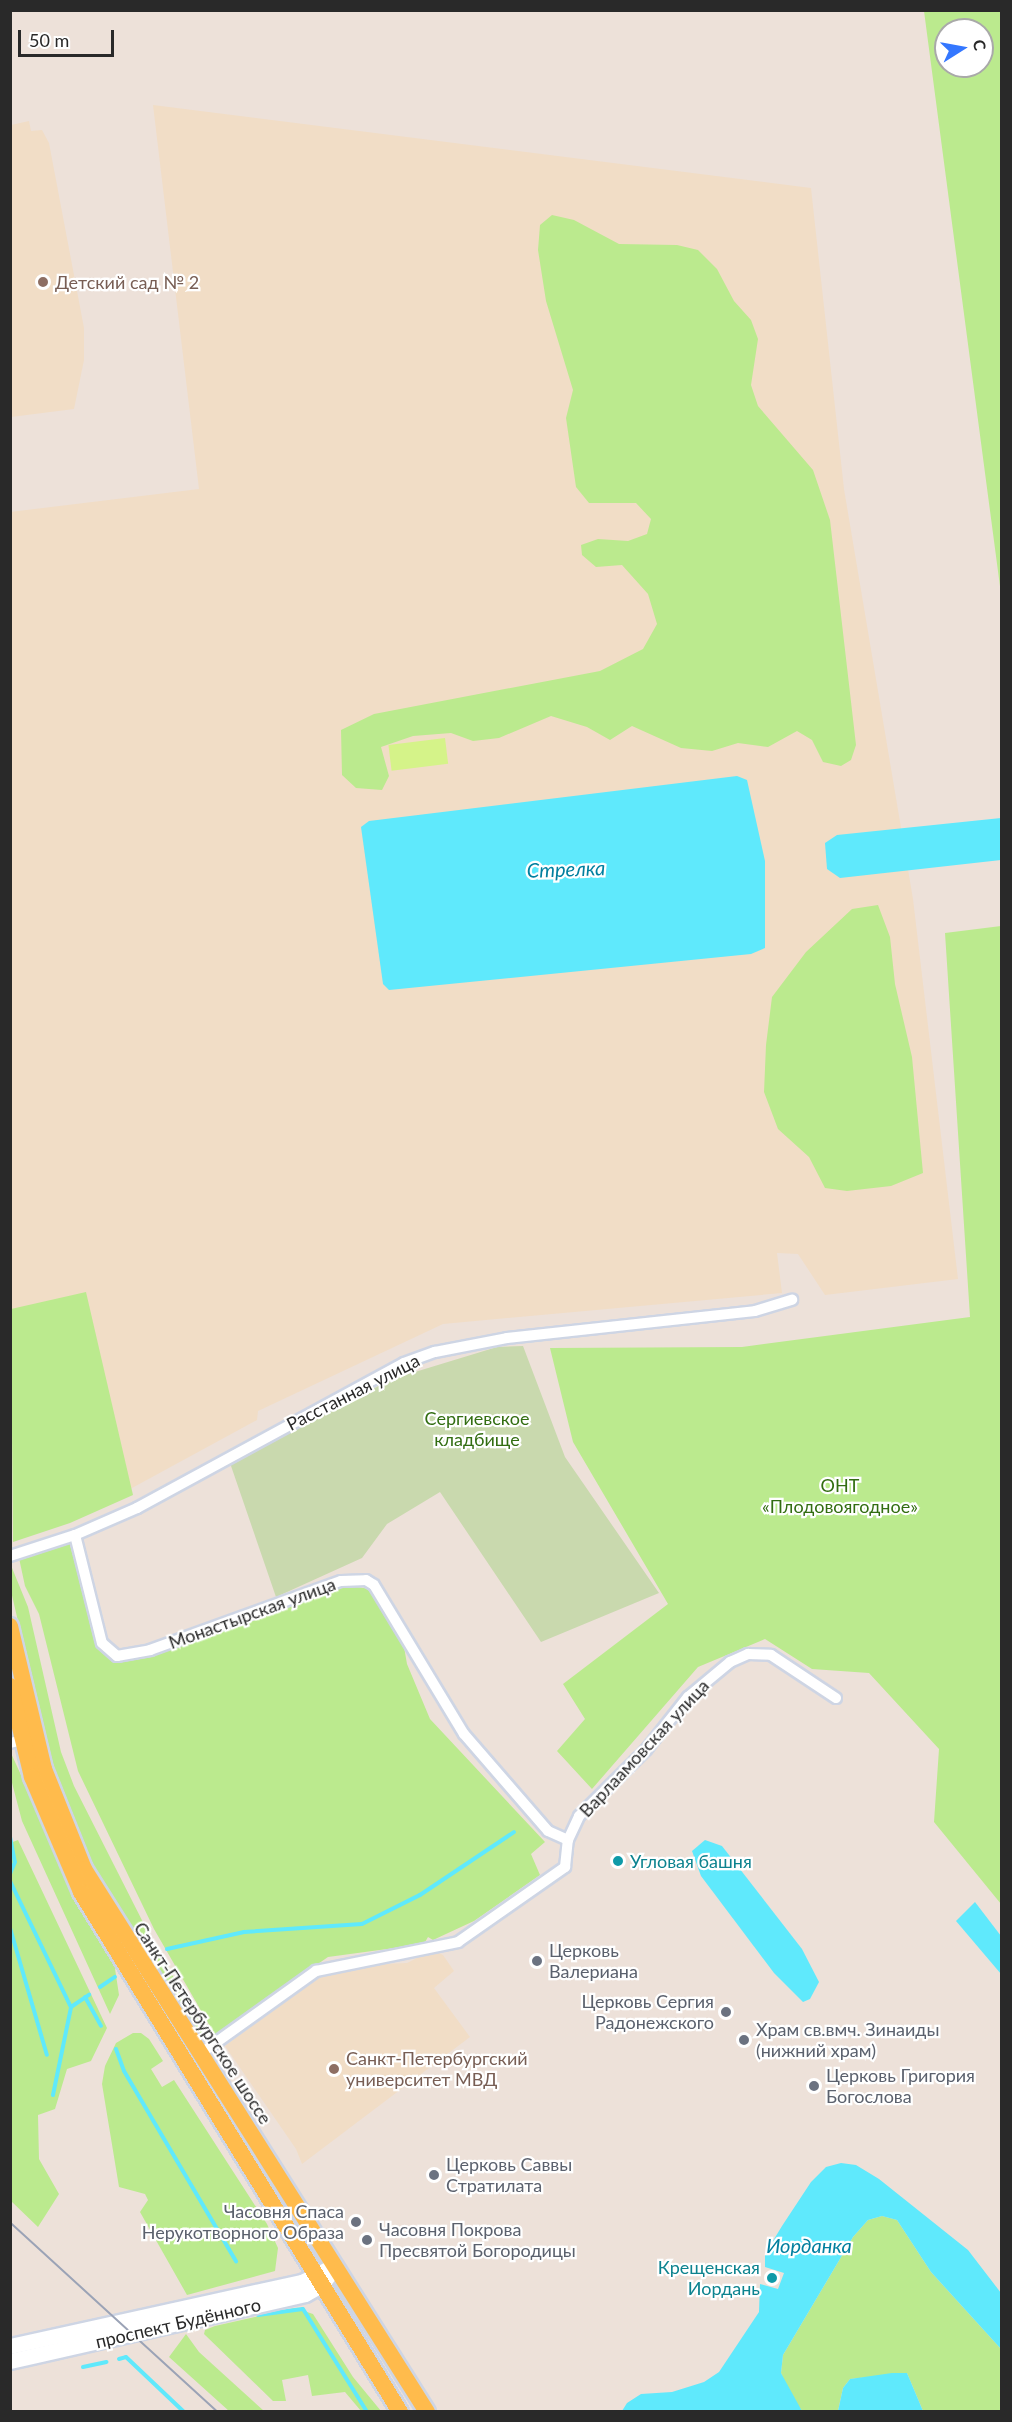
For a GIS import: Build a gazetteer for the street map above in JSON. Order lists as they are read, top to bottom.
{
  "streets": {
    "main road": ["Санкт-Петербургское шоссе", "проспект Будённого"],
    "street": ["Расстанная улица", "Монастырская улица", "Варлаамовская улица"]
  },
  "crossings": [
    ["Расстанная улица", "Монастырская улица"],
    ["Монастырская улица", "Варлаамовская улица"],
    ["Варлаамовская улица", "Санкт-Петербургское шоссе"],
    ["Санкт-Петербургское шоссе", "проспект Будённого"]
  ],
  "water": ["Стрелка", "Иорданка"],
  "parks": ["Сергиевское кладбище", "ОНТ «Плодовоягодное»"],
  "places": [
    "Детский сад № 2",
    "Угловая башня",
    "Церковь Валериана",
    "Церковь Сергия Радонежского",
    "Храм св.вмч. Зинаиды (нижний храм)",
    "Санкт-Петербургский университет МВД",
    "Церковь Григория Богослова",
    "Церковь Саввы Стратилата",
    "Часовня Спаса Нерукотворного Образа",
    "Часовня Покрова Пресвятой Богородицы",
    "Крещенская Иордань"
  ],
  "scale_bar": "50 m",
  "north": "right"
}
